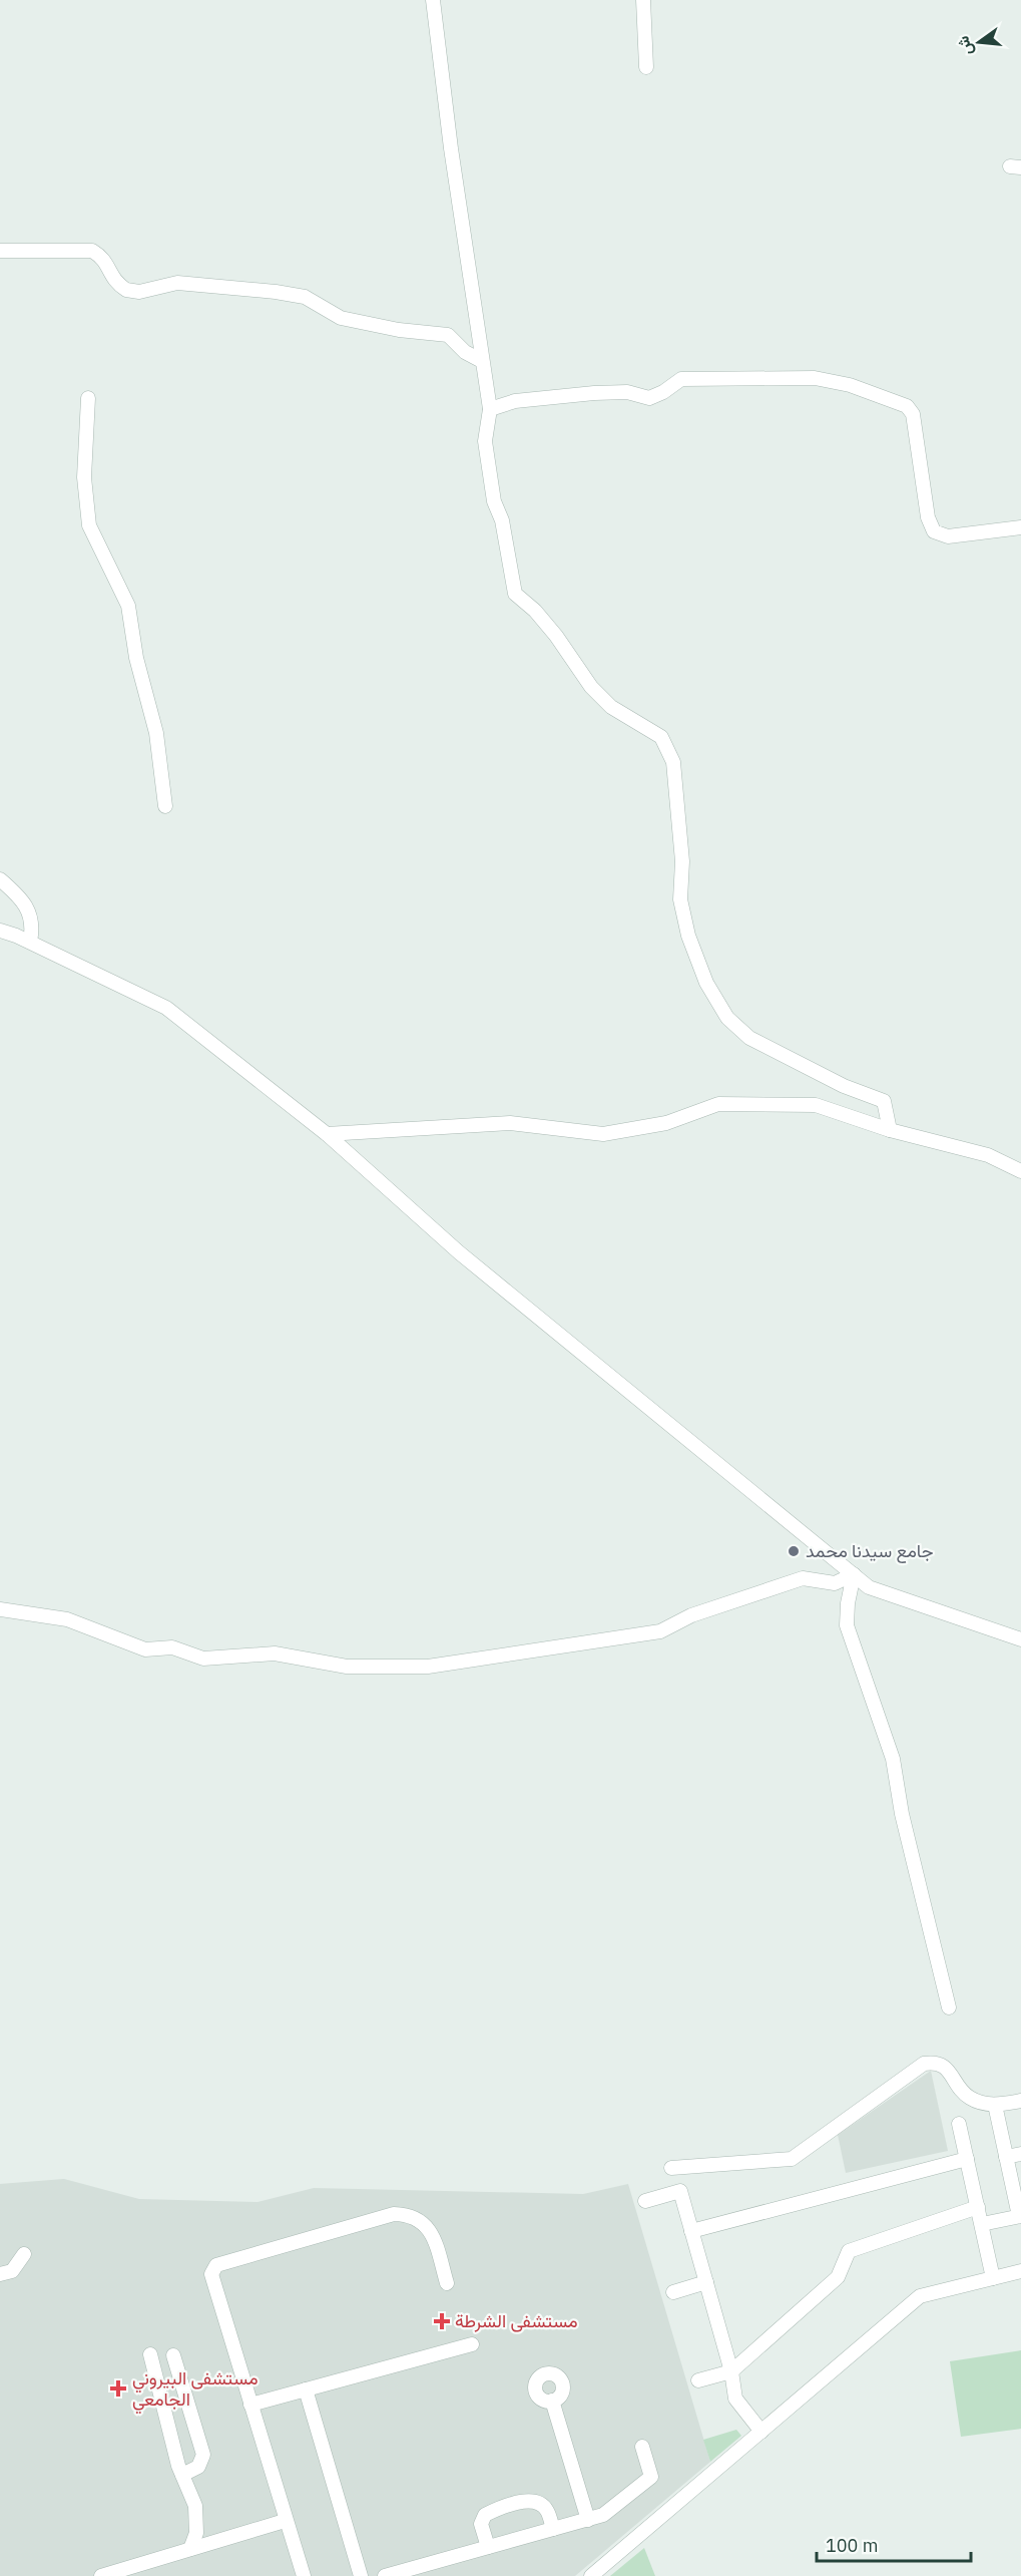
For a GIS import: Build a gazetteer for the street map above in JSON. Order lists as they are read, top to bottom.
{
  "places": {
    "other": ["جامع سيدنا محمد"],
    "health": ["مستشفى الشرطة", "مستشفى البيروني الجامعي"]
  },
  "scale_bar": "100 m",
  "north": "left"
}
